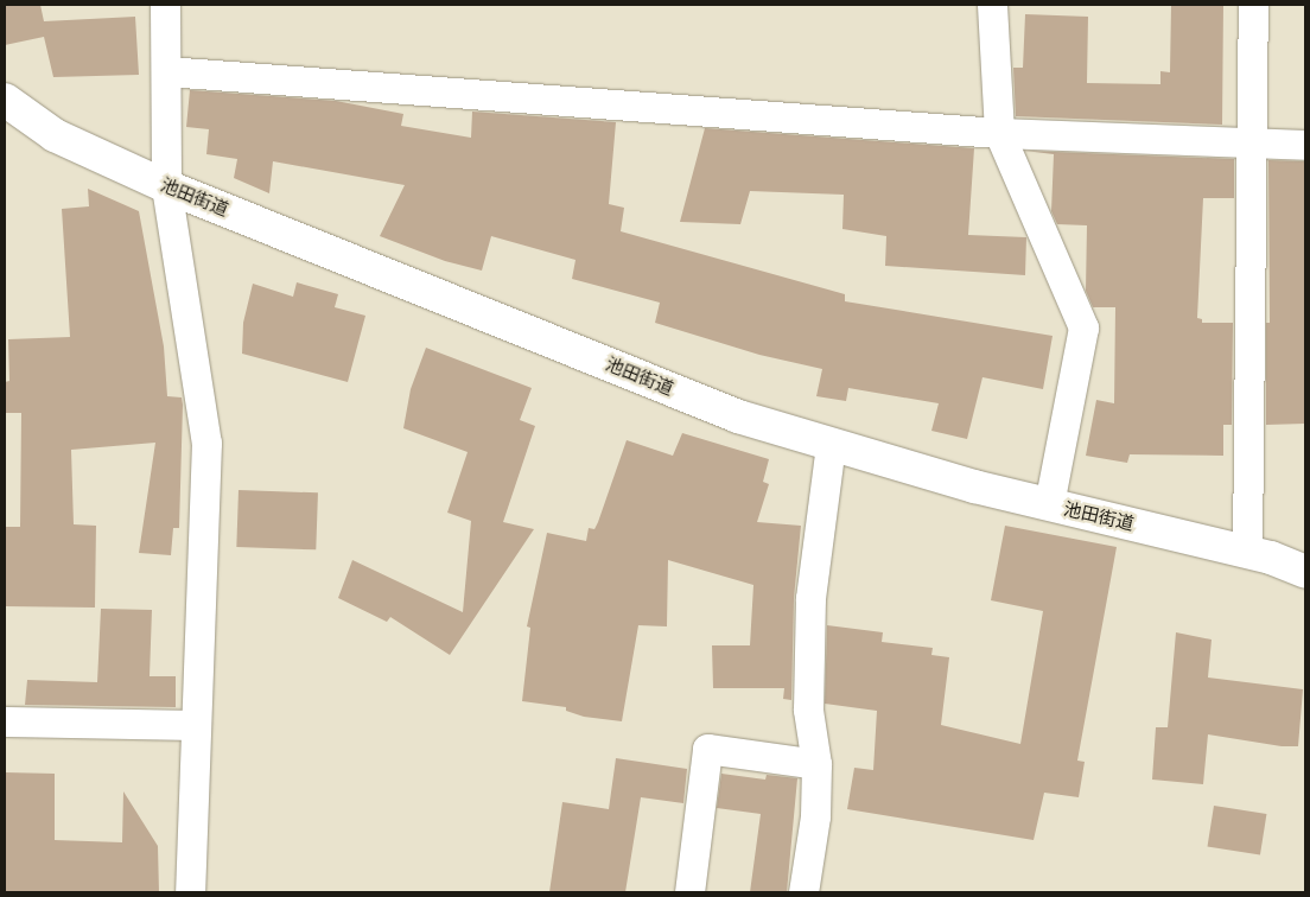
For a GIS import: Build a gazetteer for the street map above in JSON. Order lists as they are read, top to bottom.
{
  "streets": {
    "street": ["池田街道"]
  }
}
